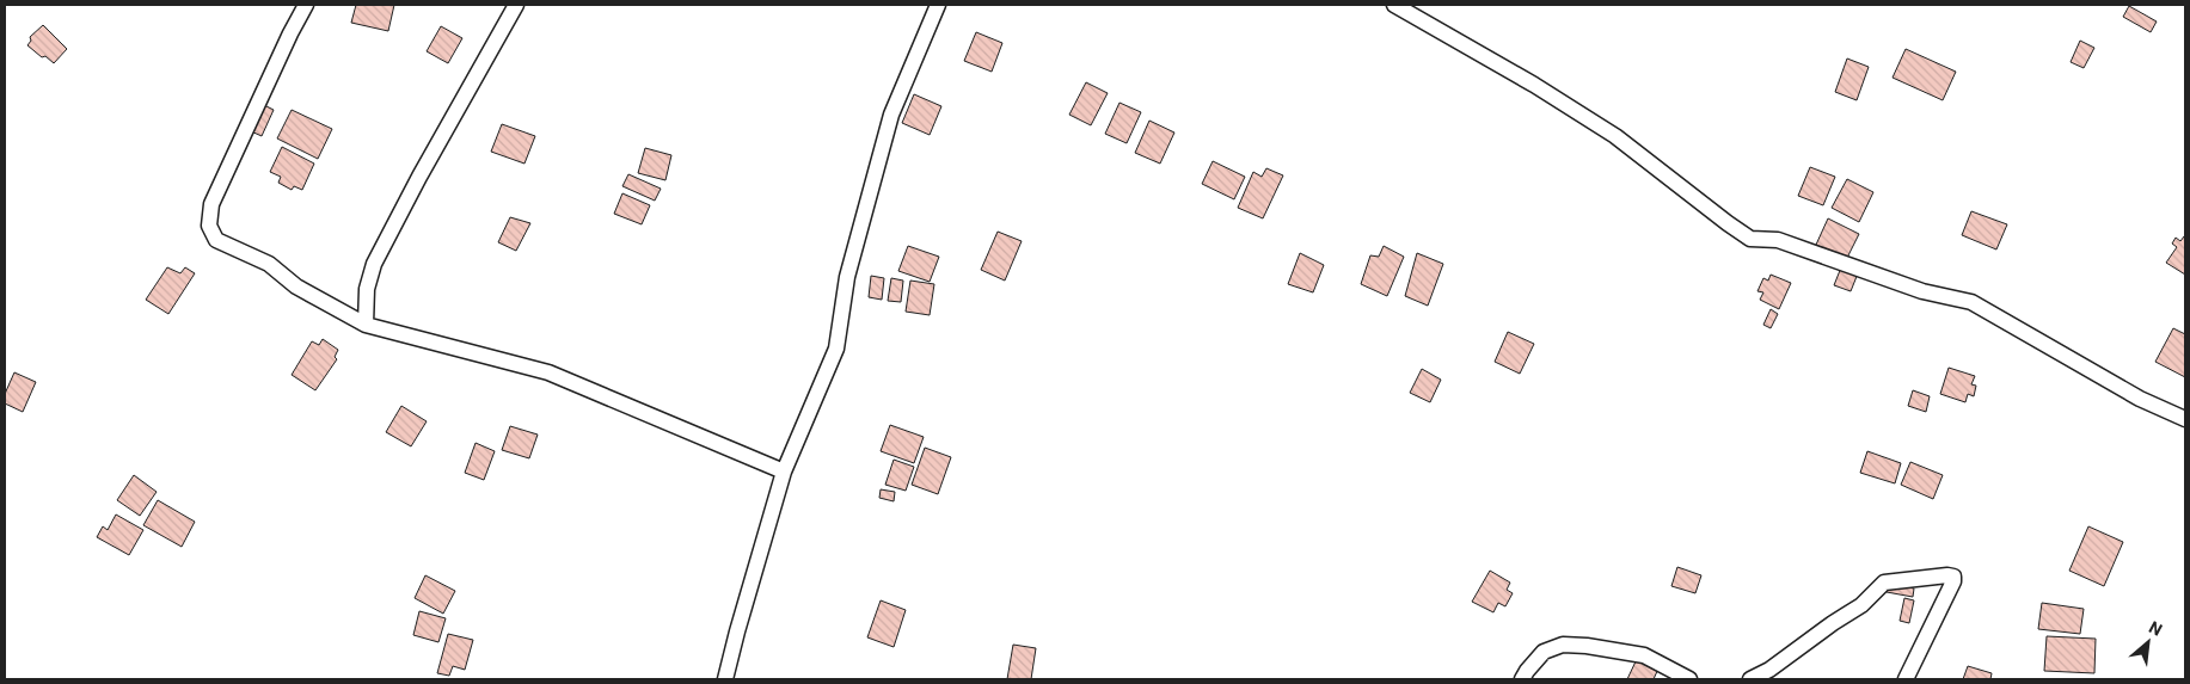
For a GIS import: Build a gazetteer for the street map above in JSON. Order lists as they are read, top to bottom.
{
  "north": "top right"
}
